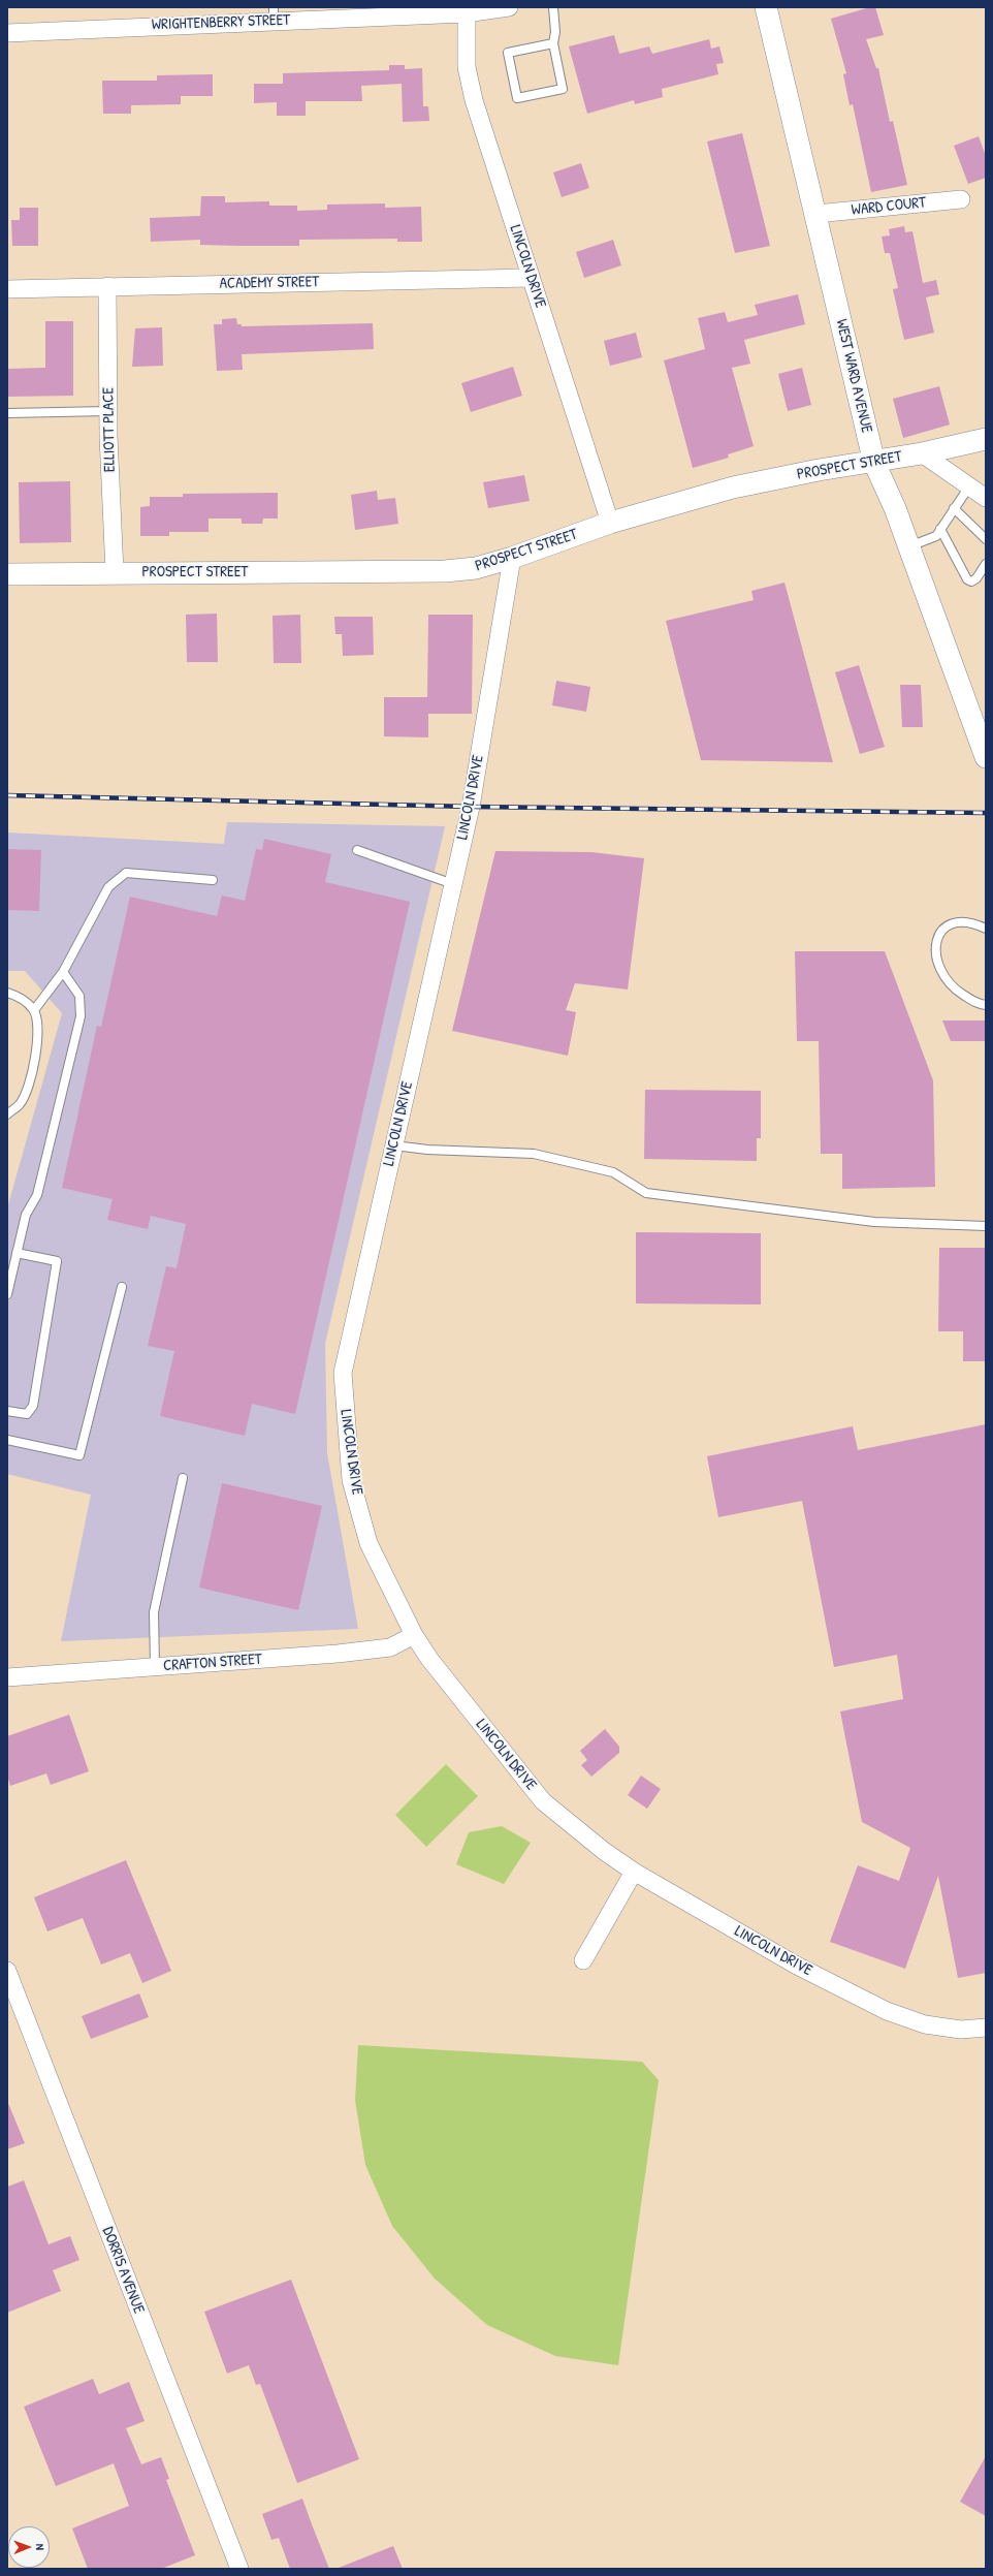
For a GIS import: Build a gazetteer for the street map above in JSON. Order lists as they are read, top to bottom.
{
  "streets": {
    "street": [
      "WRIGHTENBERRY STREET",
      "WARD COURT",
      "LINCOLN DRIVE",
      "ACADEMY STREET",
      "WEST WARD AVENUE",
      "ELLIOTT PLACE",
      "PROSPECT STREET",
      "CRAFTON STREET",
      "DORRIS AVENUE"
    ]
  },
  "crossings": [
    ["WRIGHTENBERRY STREET", "LINCOLN DRIVE"],
    ["WARD COURT", "WEST WARD AVENUE"],
    ["LINCOLN DRIVE", "ACADEMY STREET"],
    ["LINCOLN DRIVE", "PROSPECT STREET"],
    ["LINCOLN DRIVE", "CRAFTON STREET"],
    ["ACADEMY STREET", "ELLIOTT PLACE"],
    ["WEST WARD AVENUE", "PROSPECT STREET"],
    ["ELLIOTT PLACE", "PROSPECT STREET"]
  ],
  "north": "right"
}
